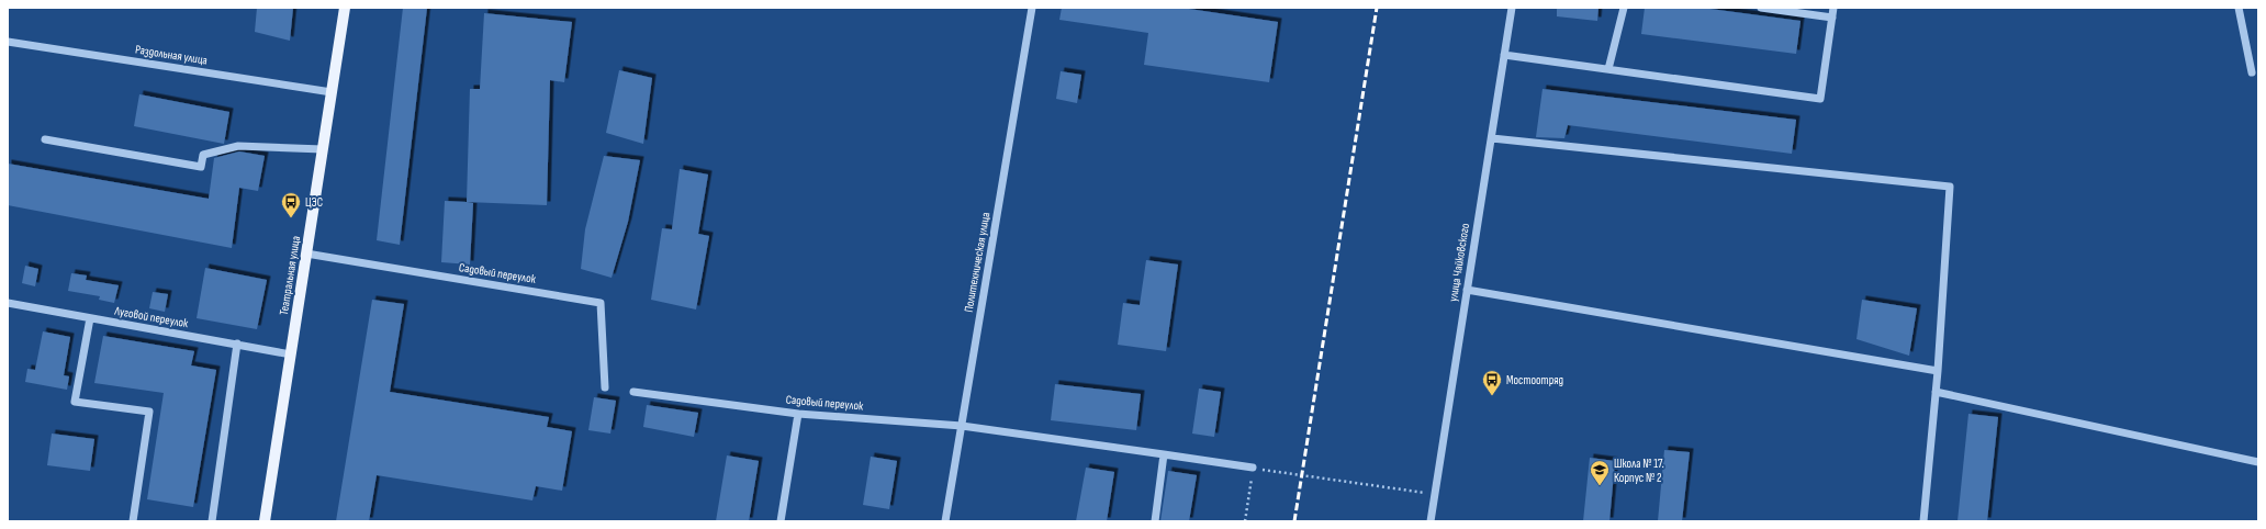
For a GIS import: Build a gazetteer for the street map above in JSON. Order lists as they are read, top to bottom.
{
  "streets": {
    "main road": ["Театральная улица"],
    "street": [
      "Раздольная улица",
      "Политехническая улица",
      "улица Чайковского",
      "Садовый переулок",
      "Луговой переулок"
    ]
  },
  "crossings": [
    ["Раздольная улица", "Театральная улица"],
    ["Политехническая улица", "Садовый переулок"],
    ["Садовый переулок", "Театральная улица"],
    ["Театральная улица", "Луговой переулок"]
  ],
  "places": {
    "bus stop": ["ЦЭС", "Мостоотряд"],
    "school or university": ["Школа № 17. Корпус № 2"]
  }
}
